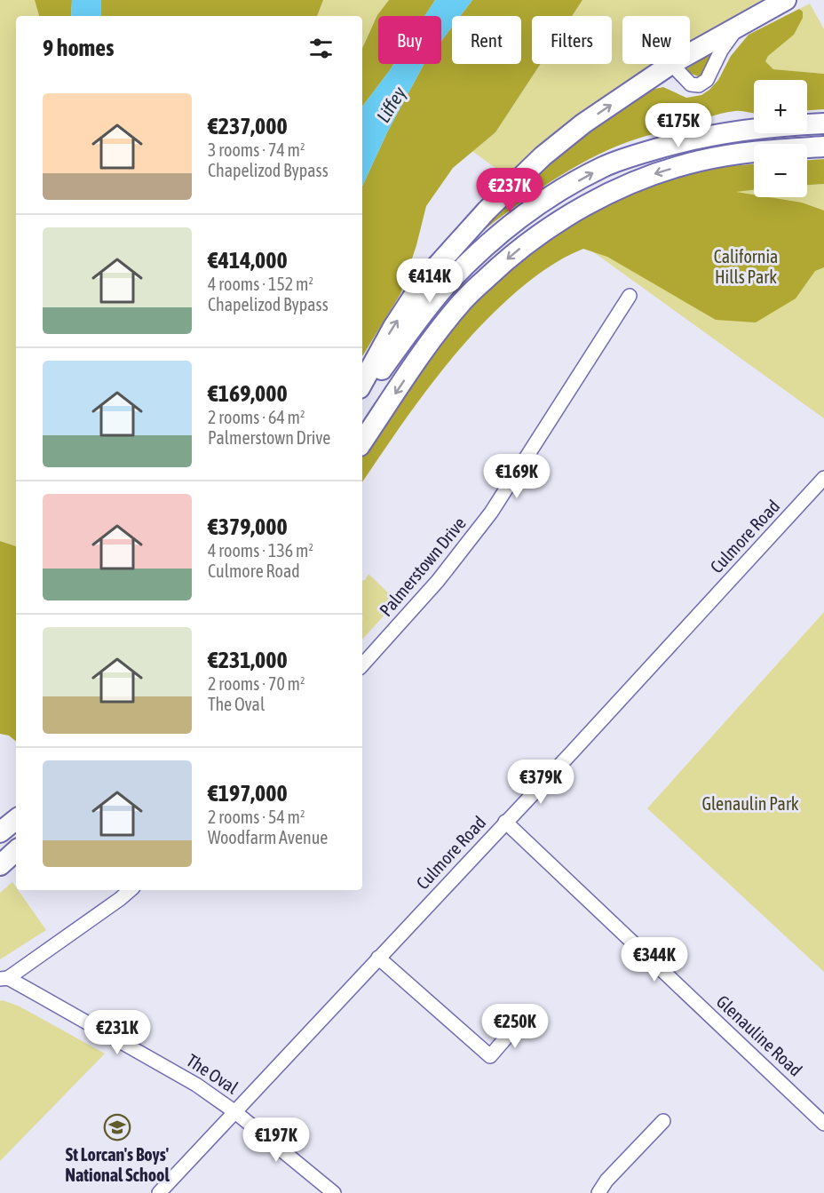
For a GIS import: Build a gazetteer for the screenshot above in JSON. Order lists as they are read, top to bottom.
{
  "streets": {
    "street": [
      "Culmore Road",
      "Palmerstown Drive",
      "Glenauline Road",
      "The Oval"
    ]
  },
  "crossings": [
    ["Culmore Road", "Glenauline Road"],
    ["Culmore Road", "The Oval"]
  ],
  "water": ["Liffey"],
  "parks": ["California Hills Park", "Glenaulin Park"],
  "places": {
    "school or university": ["St Lorcan's Boys' National School"]
  },
  "page": {
    "chip": [
      "Buy",
      "Rent",
      "Filters",
      "New"
    ],
    "heading": "9 homes",
    "map_buttons": ["+", "−"],
    "list": [
      {
        "name": "€237,000",
        "note": "3 rooms · 74 m² · Chapelizod Bypass"
      },
      {
        "name": "€414,000",
        "note": "4 rooms · 152 m² · Chapelizod Bypass"
      },
      {
        "name": "€169,000",
        "note": "2 rooms · 64 m² · Palmerstown Drive"
      },
      {
        "name": "€379,000",
        "note": "4 rooms · 136 m² · Culmore Road"
      },
      {
        "name": "€231,000",
        "note": "2 rooms · 70 m² · The Oval"
      },
      {
        "name": "€197,000",
        "note": "2 rooms · 54 m² · Woodfarm Avenue"
      }
    ],
    "price": [
      "€175K",
      "€237K",
      "€414K",
      "€169K",
      "€379K",
      "€344K",
      "€250K",
      "€231K",
      "€197K"
    ]
  }
}
